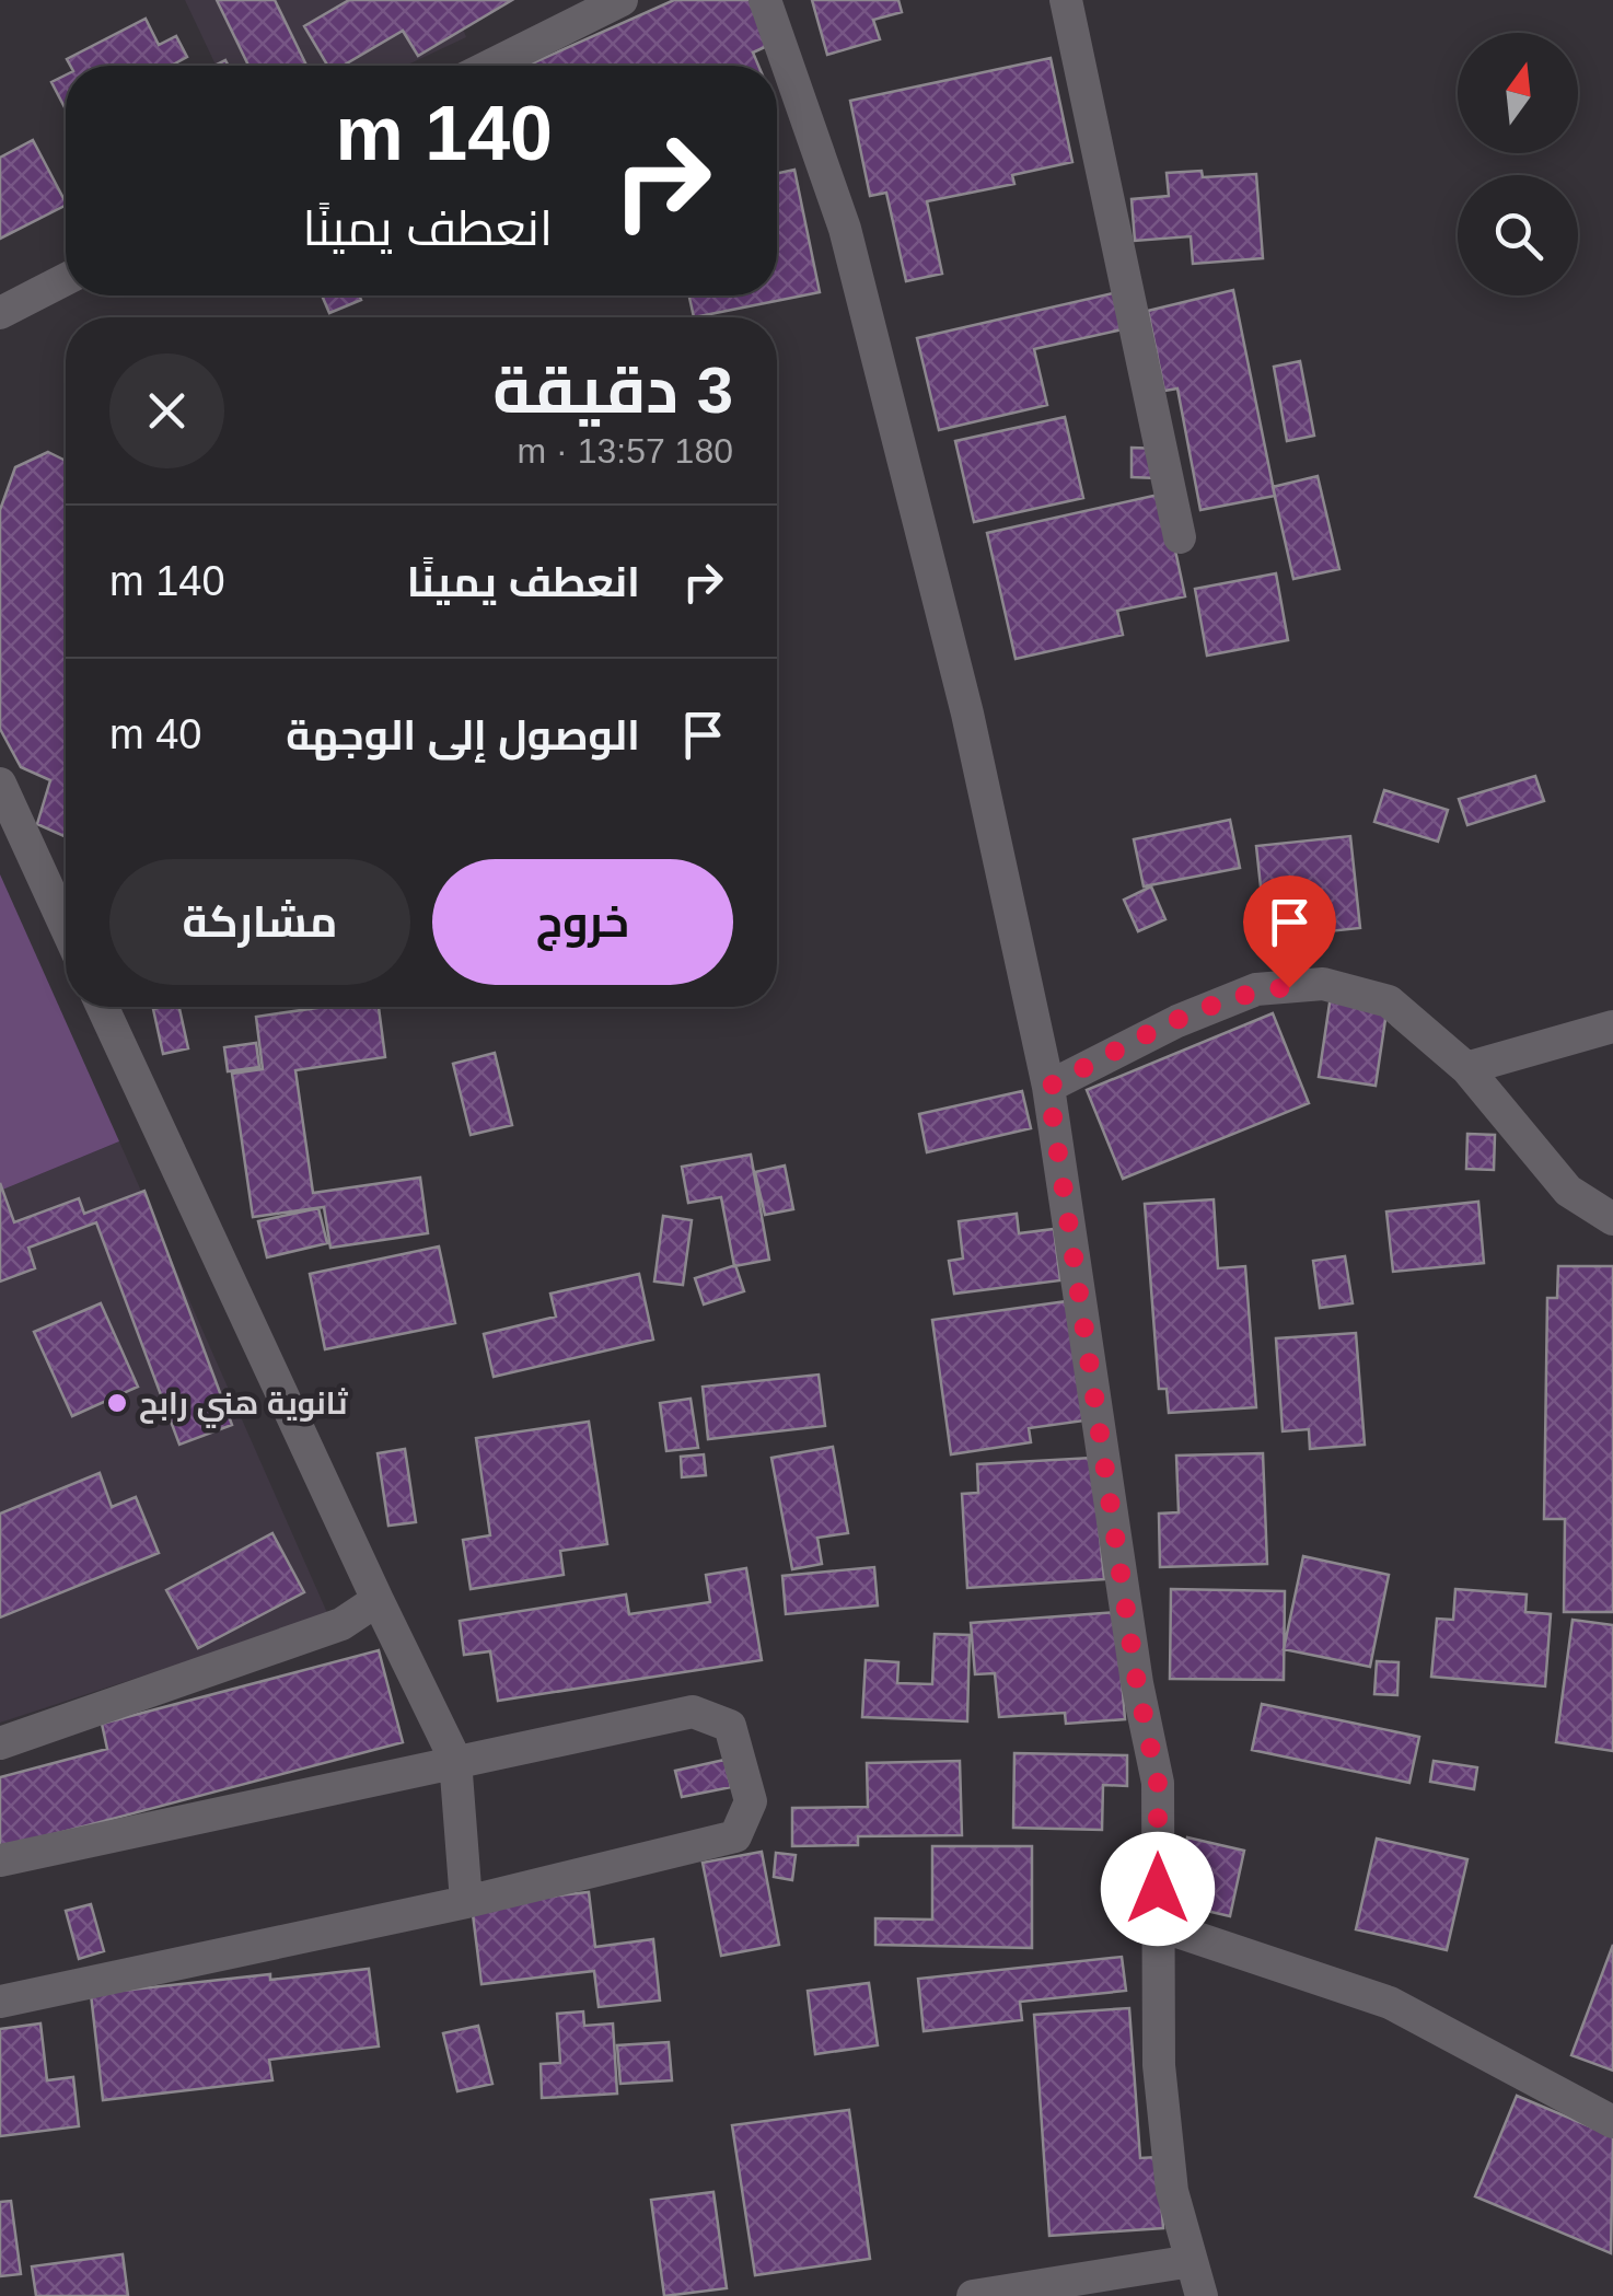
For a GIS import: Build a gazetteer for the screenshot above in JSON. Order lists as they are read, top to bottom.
{
  "places": ["ثانوية هني رابح"],
  "north": "top",
  "page": {
    "turn": ["140 m", "انعطف يمينًا"],
    "heading": ["3 دقيقة", "180 m · 13:57"],
    "list": [
      {
        "name": "انعطف يمينًا",
        "value": "140 m"
      },
      {
        "name": "الوصول إلى الوجهة",
        "value": "40 m"
      }
    ],
    "buttons": ["خروج", "مشاركة"]
  }
}
